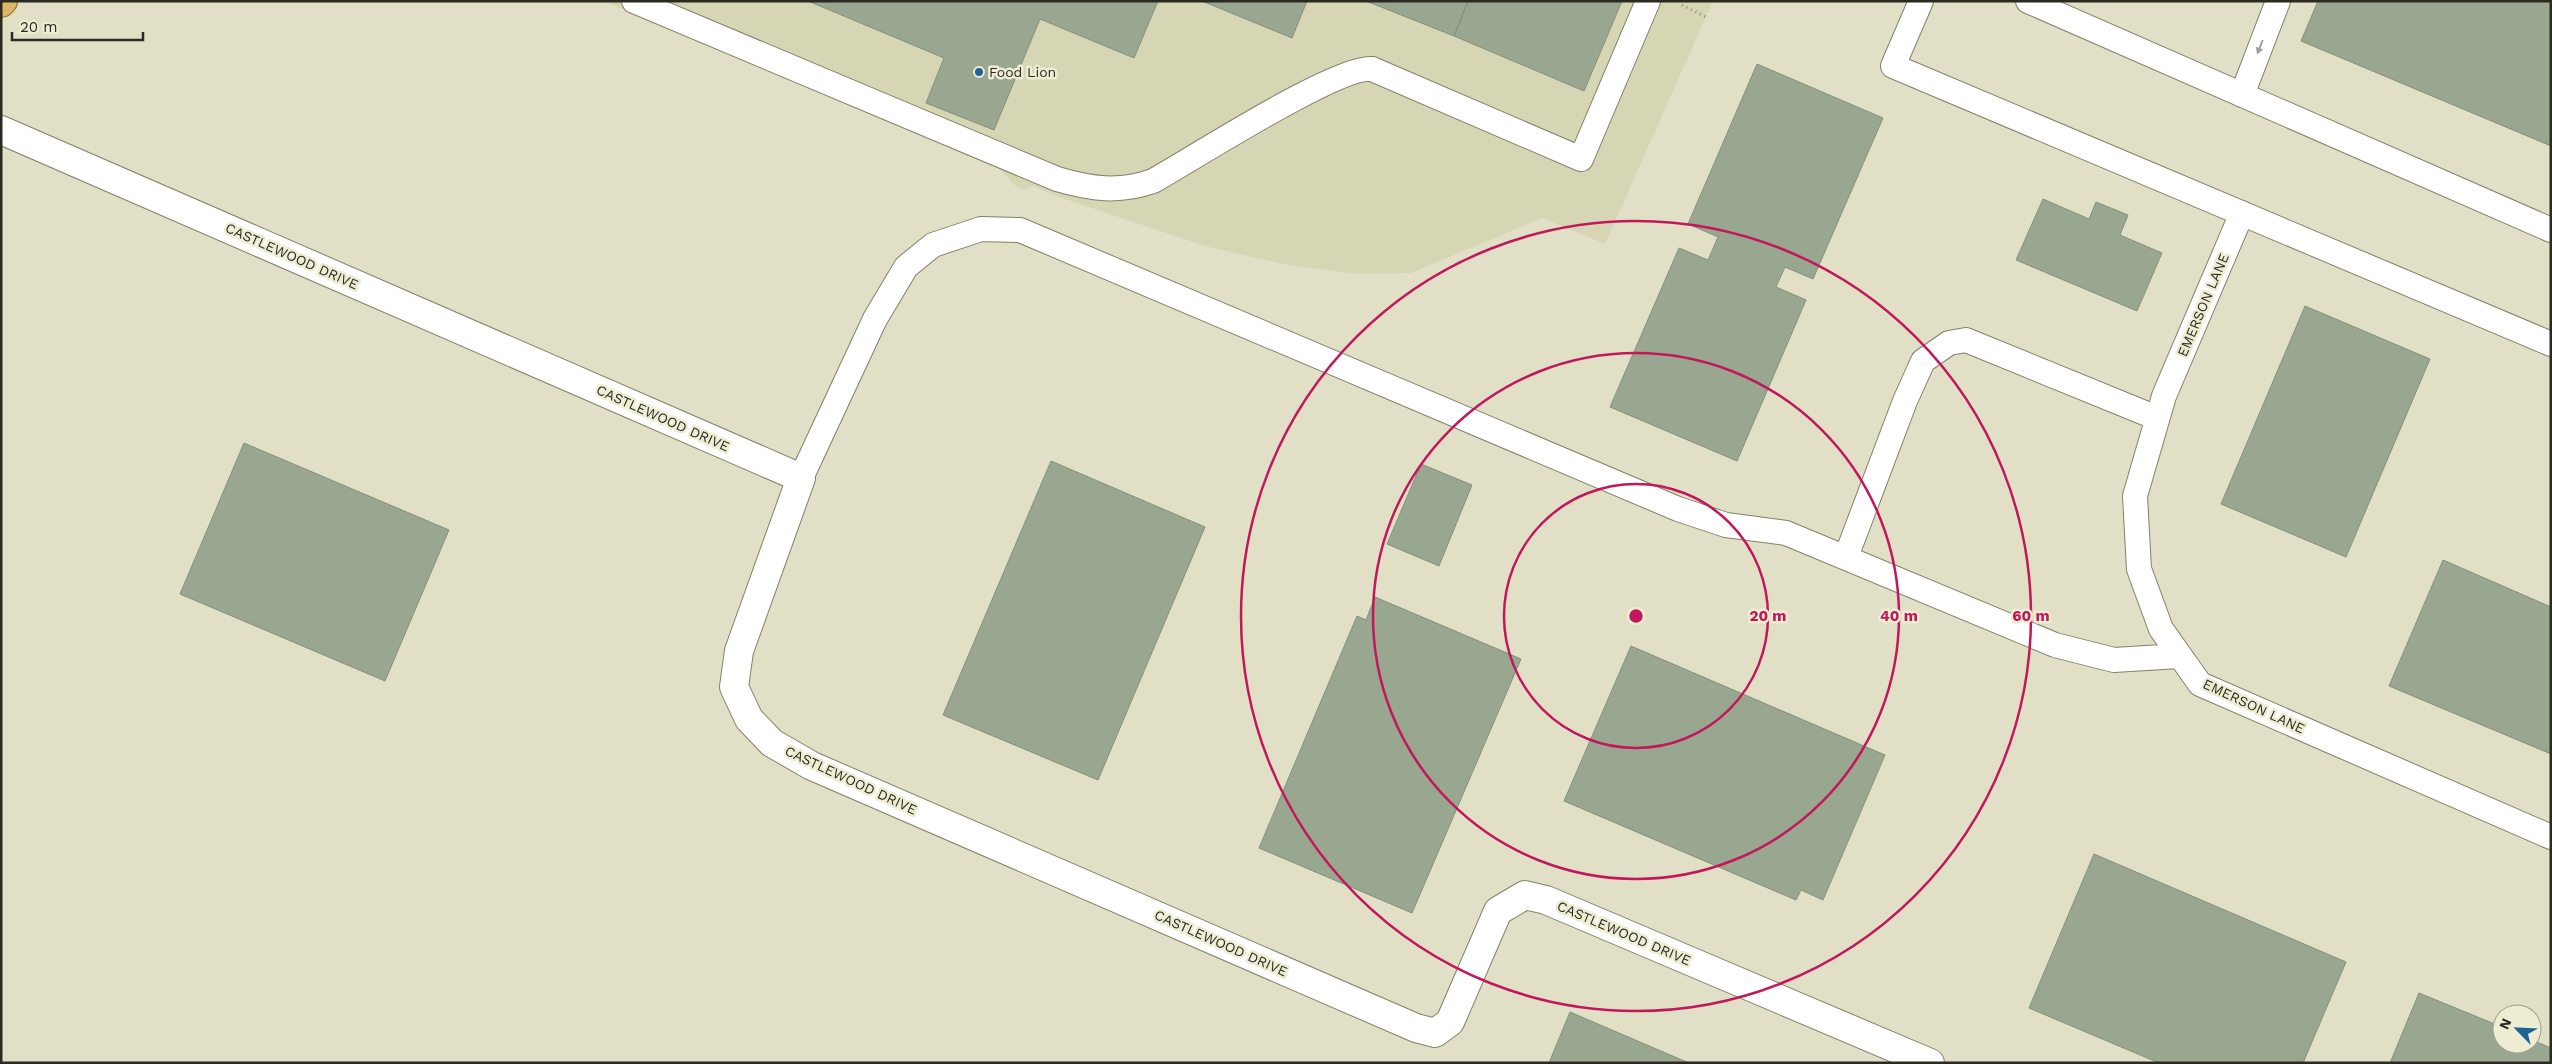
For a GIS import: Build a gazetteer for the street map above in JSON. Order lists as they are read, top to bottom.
{
  "streets": {
    "street": ["CASTLEWOOD DRIVE"],
    "lane": ["EMERSON LANE"]
  },
  "places": ["Food Lion"],
  "scale_bar": "20 m",
  "north": "top left",
  "rings": ["20 m", "40 m", "60 m"]
}
